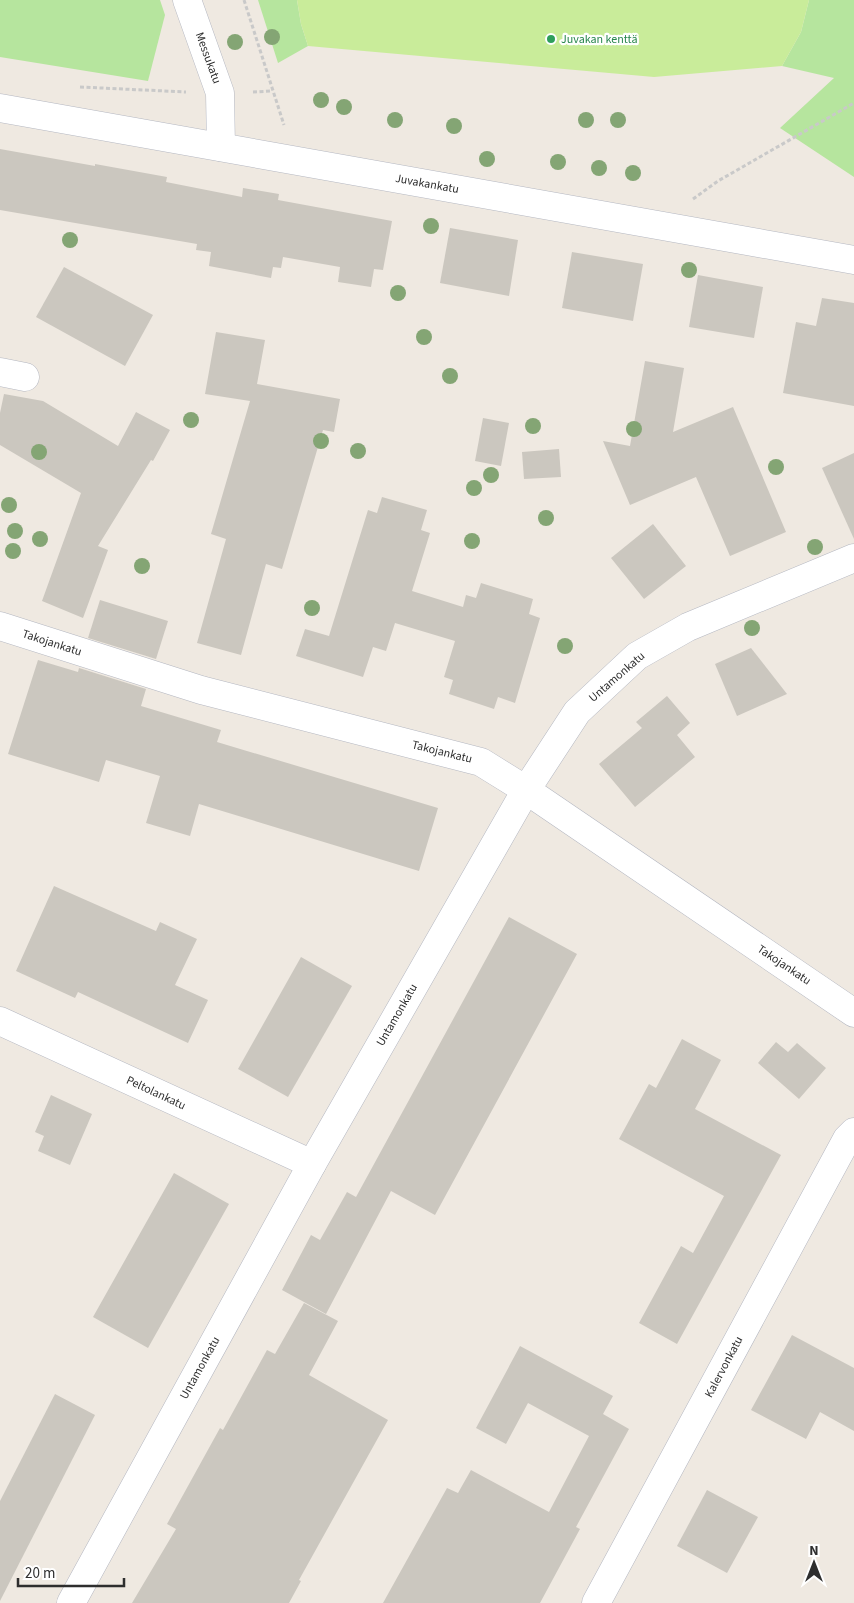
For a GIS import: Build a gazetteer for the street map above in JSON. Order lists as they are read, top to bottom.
{
  "streets": {
    "street": [
      "Messukatu",
      "Juvakankatu",
      "Takojankatu",
      "Untamonkatu",
      "Peltolankatu",
      "Kalervonkatu"
    ]
  },
  "crossings": [
    ["Messukatu", "Juvakankatu"],
    ["Takojankatu", "Untamonkatu"],
    ["Untamonkatu", "Peltolankatu"]
  ],
  "places": ["Juvakan kenttä"],
  "scale_bar": "20 m",
  "north": "top"
}
